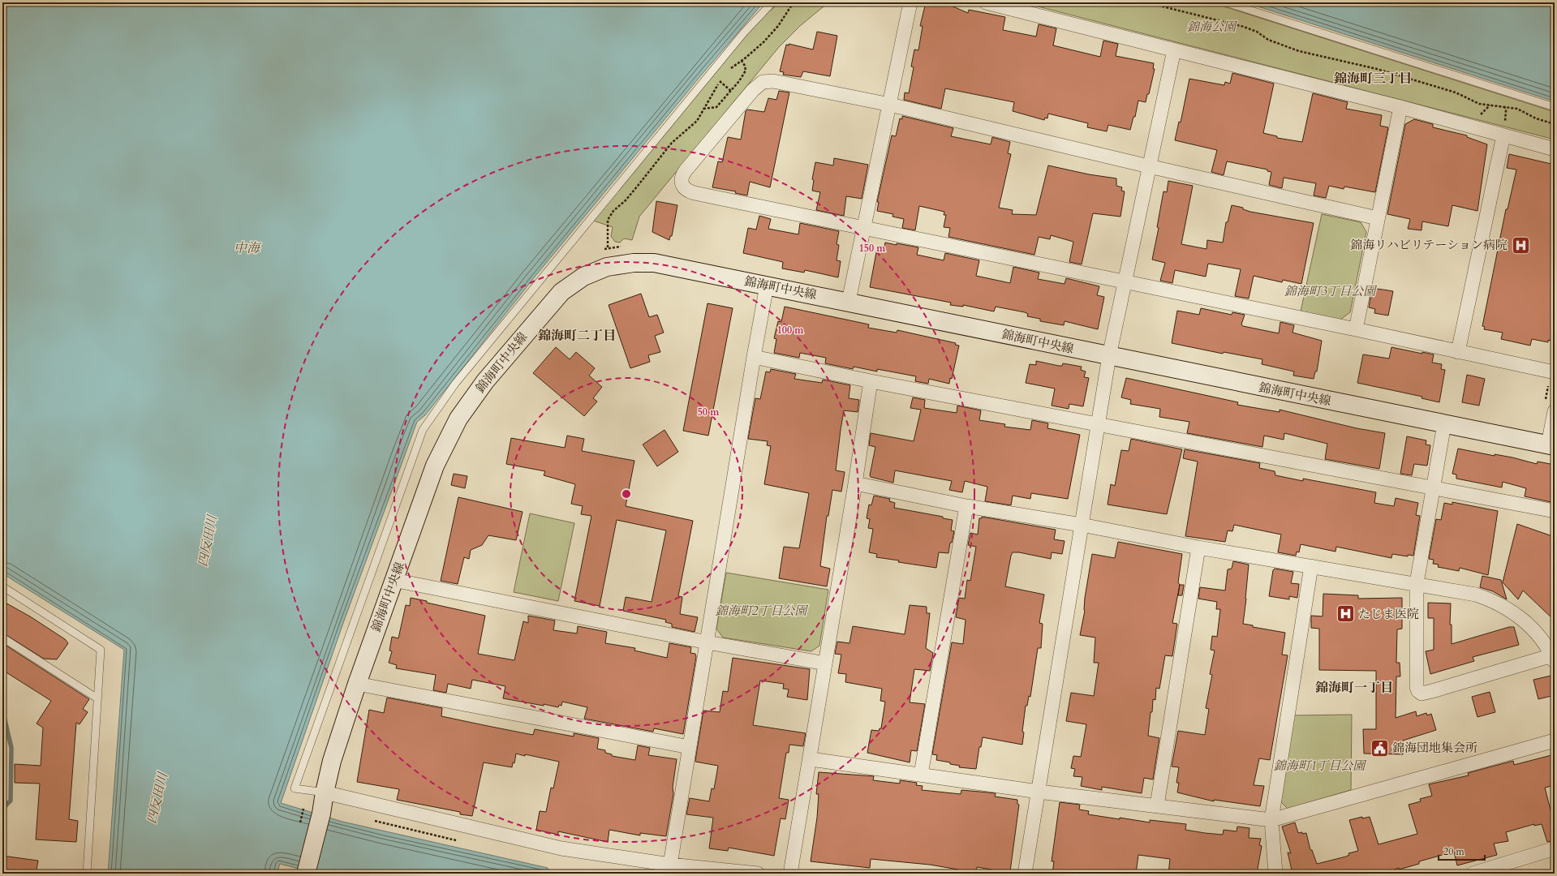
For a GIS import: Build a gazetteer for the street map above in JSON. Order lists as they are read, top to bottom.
{
  "streets": {
    "street": ["錦海町中央線"]
  },
  "districts": ["錦海町三丁目", "錦海町二丁目", "錦海町一丁目"],
  "water": ["中海", "四反田川"],
  "parks": [
    "錦海公園",
    "錦海町3丁目公園",
    "錦海町2丁目公園",
    "錦海町1丁目公園"
  ],
  "places": {
    "hospital": ["錦海リハビリテーション病院", "たじま医院"],
    "public building": ["錦海団地集会所"]
  },
  "scale_bar": "20 m",
  "rings": ["150 m", "100 m", "50 m"]
}
